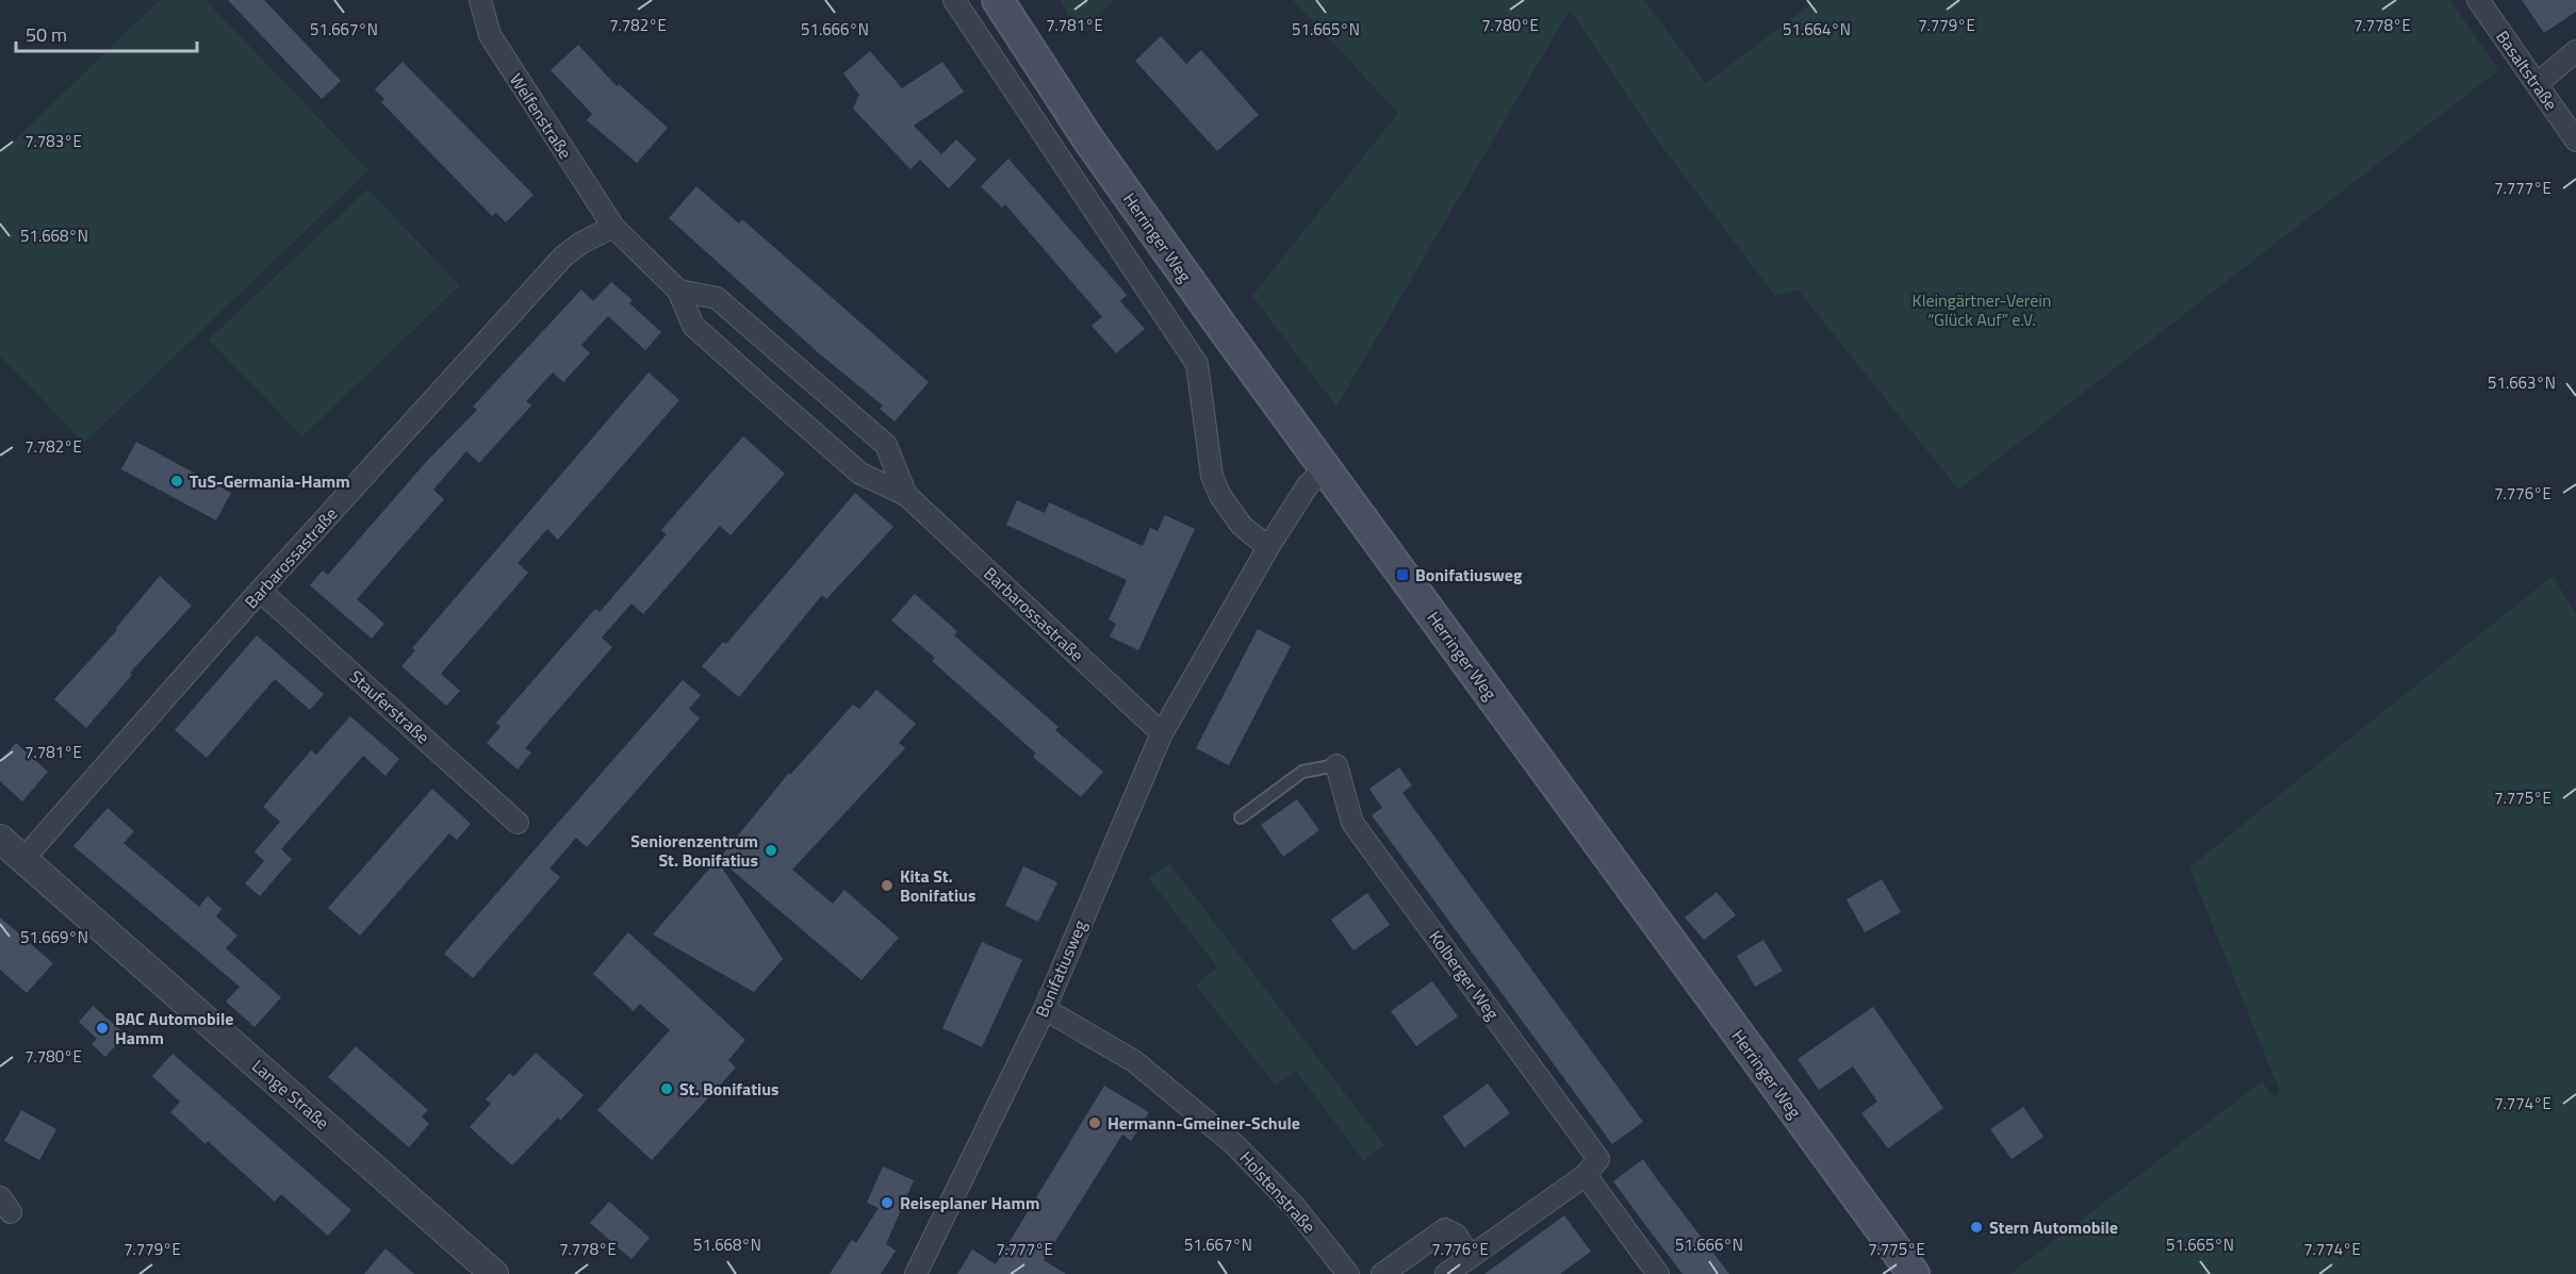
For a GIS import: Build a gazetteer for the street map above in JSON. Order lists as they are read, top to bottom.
{
  "streets": {
    "main road": ["Herringer Weg"],
    "street": [
      "Basaltstraße",
      "Welfenstraße",
      "Barbarossastraße",
      "Stauferstraße",
      "Bonifatiusweg",
      "Kolberger Weg",
      "Lange Straße",
      "Holstenstraße"
    ]
  },
  "crossings": [
    ["Welfenstraße", "Barbarossastraße"],
    ["Herringer Weg", "Bonifatiusweg"],
    ["Barbarossastraße", "Stauferstraße"],
    ["Barbarossastraße", "Bonifatiusweg"],
    ["Barbarossastraße", "Lange Straße"],
    ["Bonifatiusweg", "Holstenstraße"]
  ],
  "parks": ["Kleingärtner-Verein “Glück Auf” e.V."],
  "places": {
    "other": [
      "TuS-Germania-Hamm",
      "Seniorenzentrum St. Bonifatius",
      "Kita St. Bonifatius",
      "BAC Automobile Hamm",
      "St. Bonifatius",
      "Hermann-Gmeiner-Schule",
      "Reiseplaner Hamm",
      "Stern Automobile"
    ],
    "transit": ["Bonifatiusweg"]
  },
  "scale_bar": "50 m",
  "coordinates": [
    "7.782°E",
    "7.781°E",
    "7.780°E",
    "7.779°E",
    "7.778°E",
    "51.667°N",
    "51.666°N",
    "51.665°N",
    "51.664°N",
    "7.783°E",
    "7.777°E",
    "51.668°N",
    "51.663°N",
    "7.776°E",
    "7.775°E",
    "51.669°N",
    "7.774°E"
  ]
}
